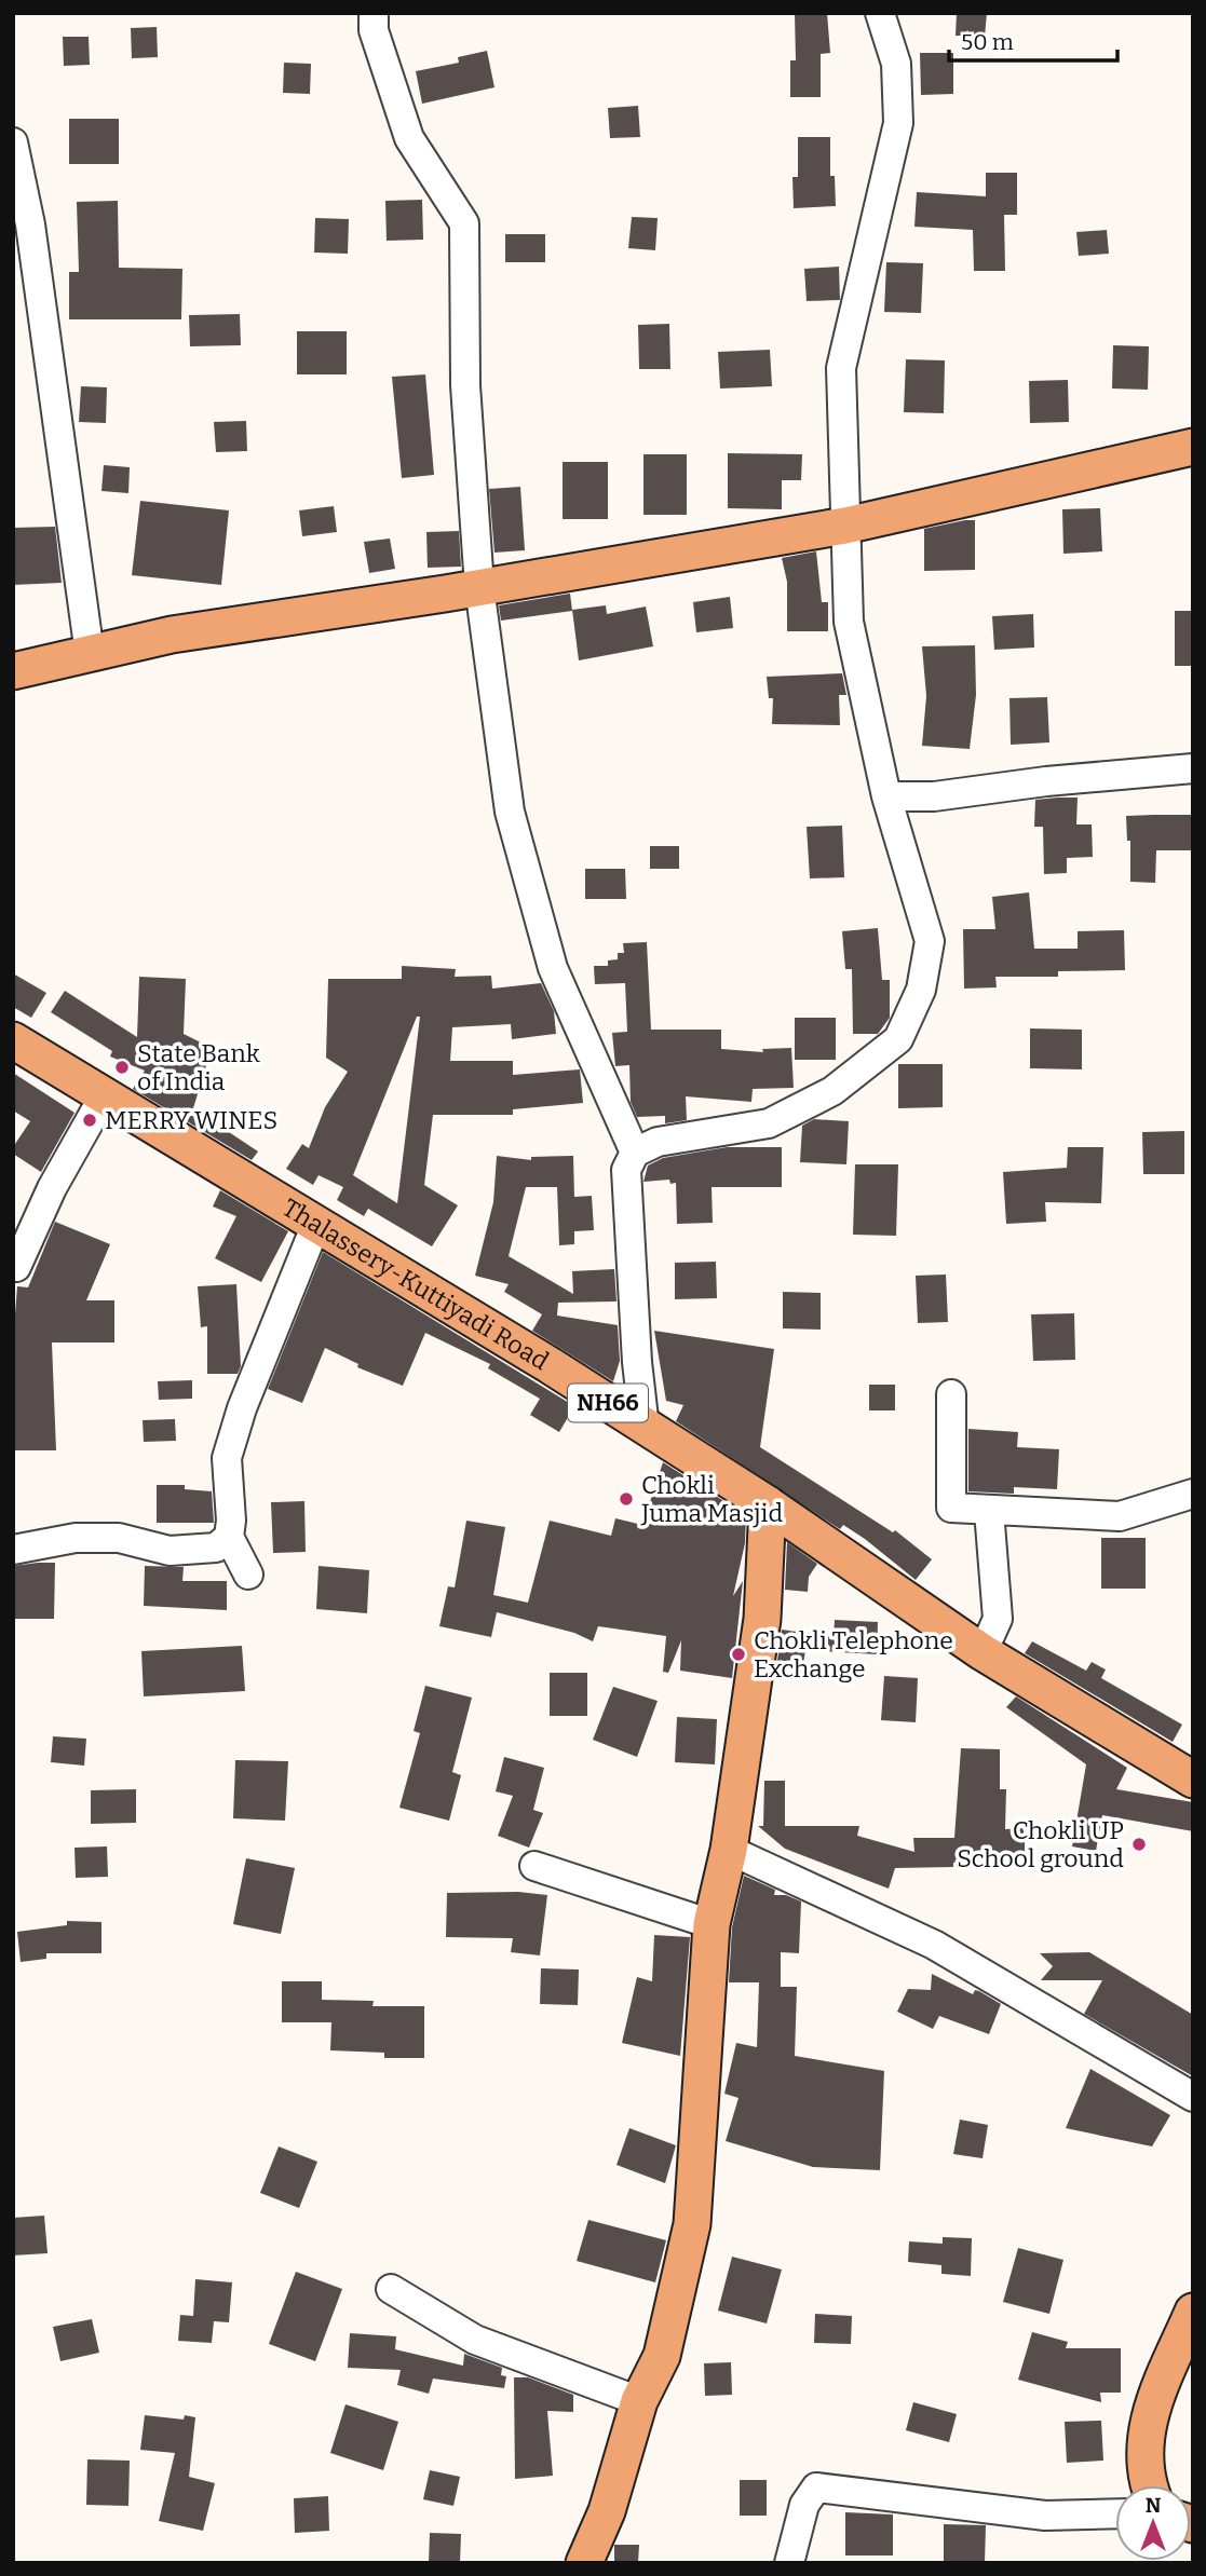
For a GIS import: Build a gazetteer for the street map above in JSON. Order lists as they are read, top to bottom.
{
  "streets": {
    "main road": ["Thalassery-Kuttiyadi Road", "NH66"]
  },
  "places": [
    "State Bank of India",
    "MERRY WINES",
    "Chokli Juma Masjid",
    "Chokli Telephone Exchange",
    "Chokli UP School ground"
  ],
  "scale_bar": "50 m",
  "north": "top"
}
